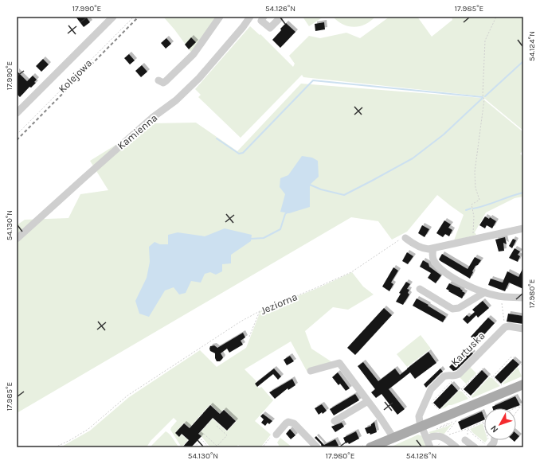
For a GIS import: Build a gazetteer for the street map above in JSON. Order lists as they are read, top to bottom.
{
  "streets": {
    "street": ["Kolejowa", "Kamienna", "Kartuska"],
    "path": ["Jeziorna"]
  },
  "north": "bottom left",
  "coordinates": [
    "17.990°E",
    "54.126°N",
    "17.985°E",
    "54.124°N",
    "54.130°N",
    "17.980°E",
    "54.128°N"
  ]
}
